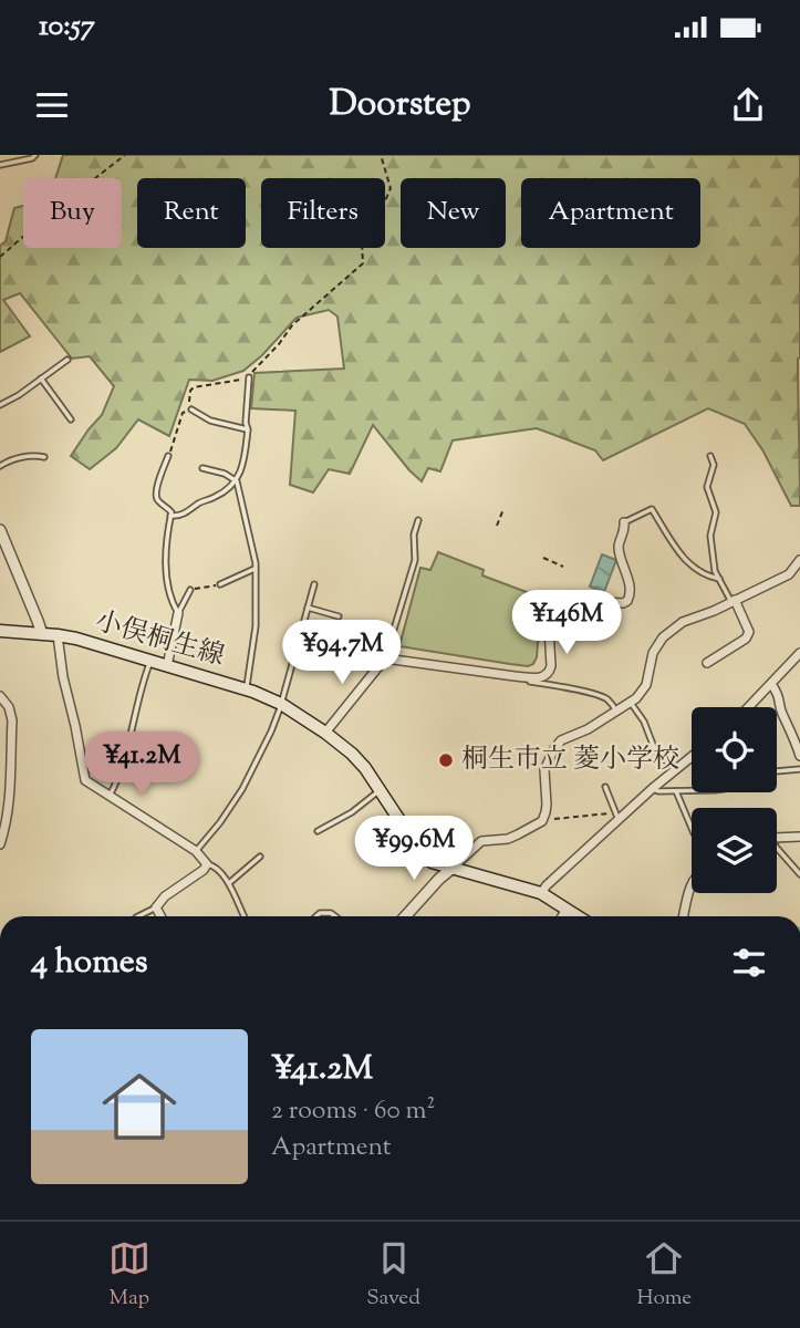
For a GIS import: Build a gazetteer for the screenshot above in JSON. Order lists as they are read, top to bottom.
{
  "streets": {
    "main road": ["小俣桐生線"]
  },
  "places": ["桐生市立 菱小学校"],
  "page": {
    "status": "10:57",
    "header": "Doorstep",
    "chip": [
      "Buy",
      "Rent",
      "Filters",
      "New",
      "Apartment"
    ],
    "price": [
      "¥146M",
      "¥94.7M",
      "¥41.2M",
      "¥99.6M"
    ],
    "heading": "4 homes",
    "list": [
      {
        "name": "¥41.2M",
        "note": "2 rooms · 60 m² · Apartment"
      }
    ],
    "tabs": ["Map", "Saved", "Home"]
  }
}
